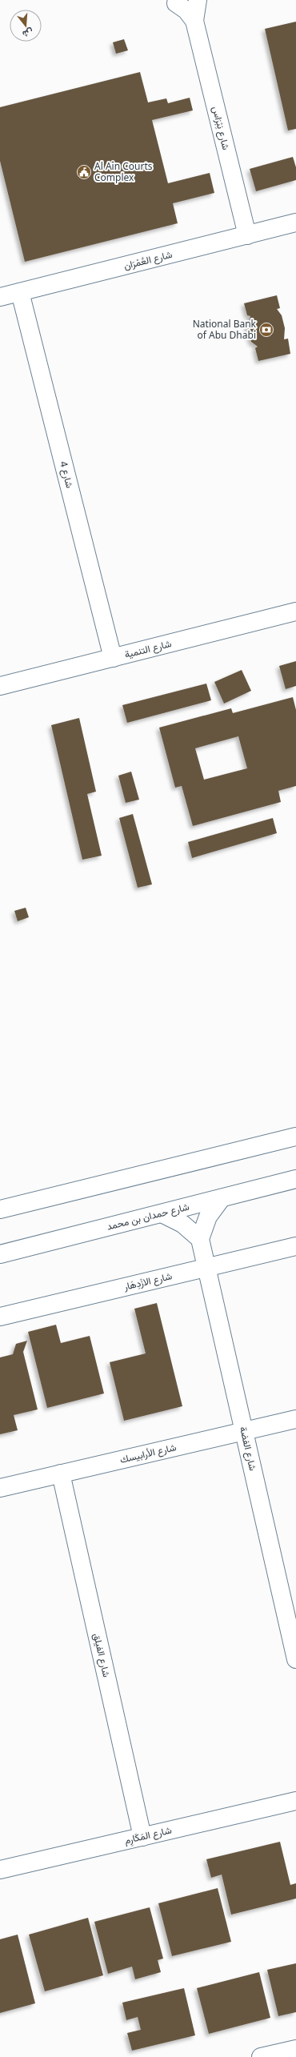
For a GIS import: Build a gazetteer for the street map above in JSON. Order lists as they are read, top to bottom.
{
  "streets": {
    "street": [
      "شارع نِبْرَاس",
      "شارع العُمْرَان",
      "شارع 4",
      "شارع التنمية",
      "شارع حمدان بن محمد",
      "شارع الازْدِهَار",
      "شارع الفضة",
      "شارع الأرابيسك",
      "شارع الفيلق",
      "شارع المَكَارِم"
    ]
  },
  "crossings": [
    ["شارع نِبْرَاس", "شارع العُمْرَان"],
    ["شارع العُمْرَان", "شارع 4"],
    ["شارع 4", "شارع التنمية"],
    ["شارع الازْدِهَار", "شارع الفضة"],
    ["شارع الفضة", "شارع الأرابيسك"],
    ["شارع الأرابيسك", "شارع الفيلق"],
    ["شارع الفيلق", "شارع المَكَارِم"]
  ],
  "places": {
    "public building": ["Al Ain Courts Complex"],
    "bank": ["National Bank of Abu Dhabi"]
  },
  "north": "bottom"
}
